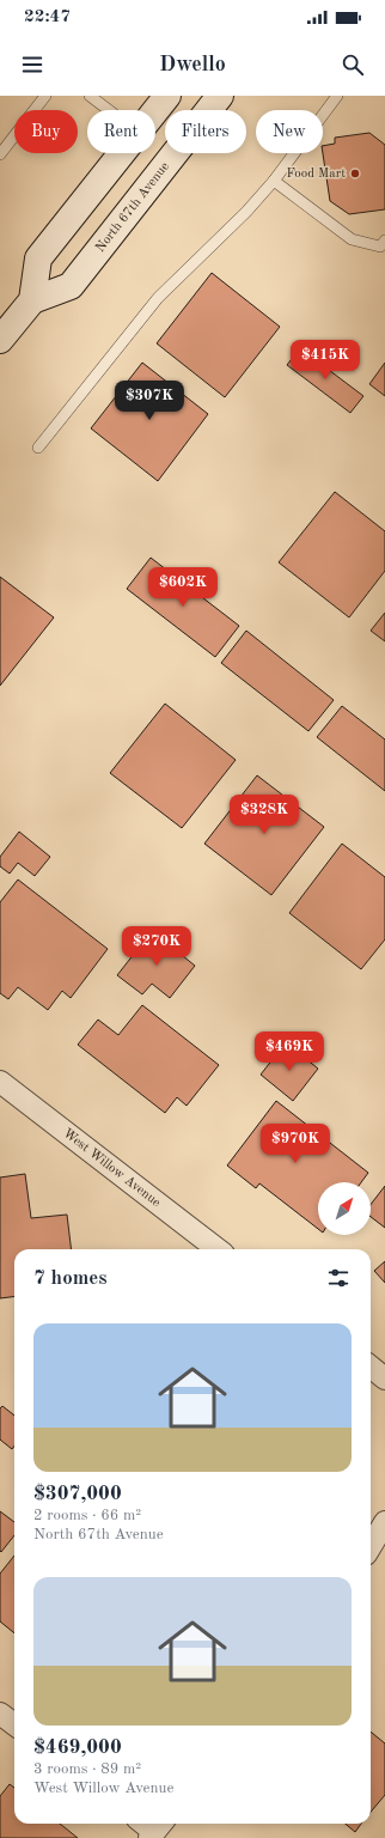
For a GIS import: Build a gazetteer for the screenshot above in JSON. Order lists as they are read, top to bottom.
{
  "streets": {
    "main road": ["North 67th Avenue"],
    "street": ["West Willow Avenue"]
  },
  "places": ["Food Mart"],
  "north": "top right",
  "page": {
    "status": "22:47",
    "header": "Dwello",
    "chip": [
      "Buy",
      "Rent",
      "Filters",
      "New"
    ],
    "price": [
      "$415K",
      "$307K",
      "$602K",
      "$328K",
      "$270K",
      "$469K",
      "$970K"
    ],
    "heading": "7 homes",
    "list": [
      {
        "name": "$307,000",
        "note": "2 rooms · 66 m² · North 67th Avenue"
      },
      {
        "name": "$469,000",
        "note": "3 rooms · 89 m² · West Willow Avenue"
      }
    ]
  }
}
